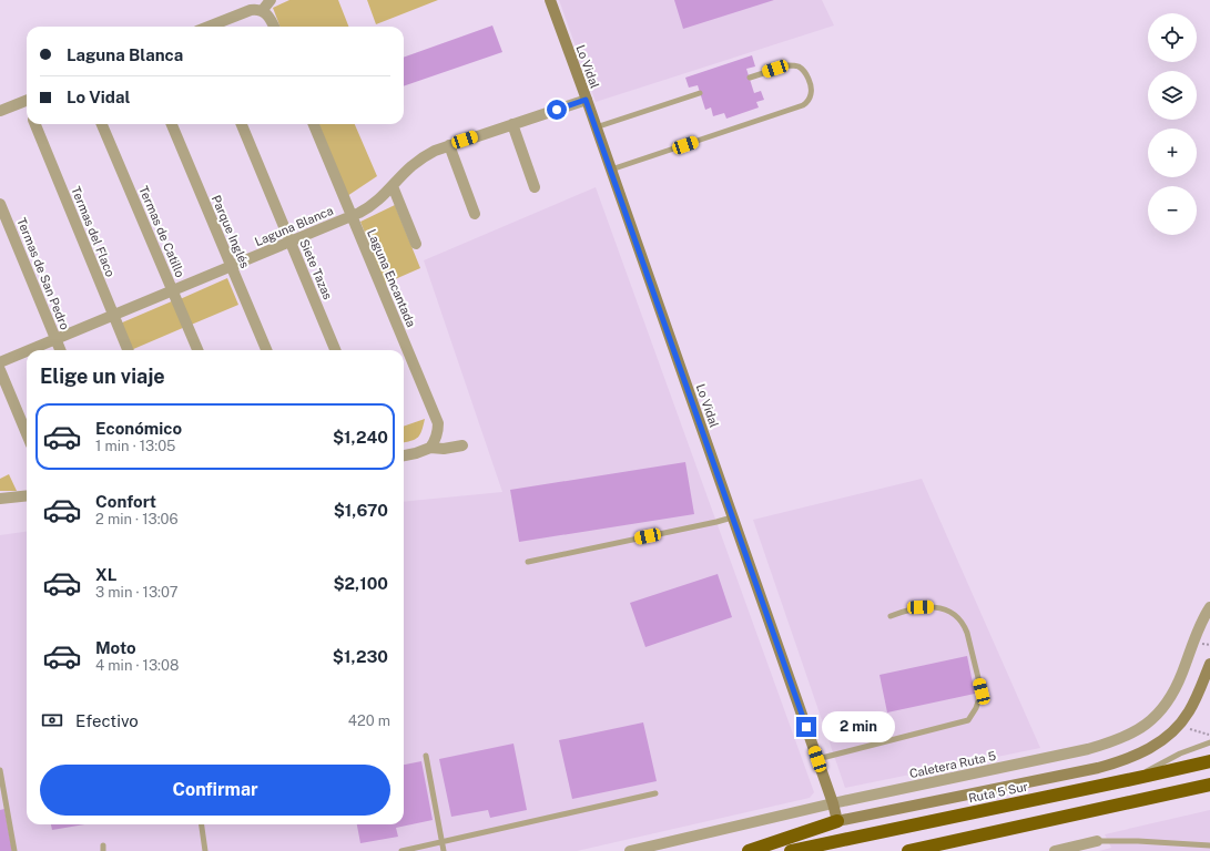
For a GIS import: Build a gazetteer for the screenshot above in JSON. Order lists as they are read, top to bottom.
{
  "streets": {
    "highway": ["Ruta 5 Sur"],
    "main road": ["Lo Vidal"],
    "street": [
      "Laguna Blanca",
      "Termas del Flaco",
      "Termas de Catillo",
      "Parque Inglés",
      "Siete Tazas",
      "Termas de San Pedro",
      "Laguna Encantada",
      "Caletera Ruta 5"
    ]
  },
  "crossings": [
    ["Lo Vidal", "Laguna Blanca"],
    ["Lo Vidal", "Caletera Ruta 5"],
    ["Laguna Blanca", "Termas del Flaco"],
    ["Laguna Blanca", "Termas de Catillo"],
    ["Laguna Blanca", "Parque Inglés"],
    ["Laguna Blanca", "Siete Tazas"],
    ["Laguna Blanca", "Termas de San Pedro"],
    ["Laguna Blanca", "Laguna Encantada"]
  ],
  "page": {
    "map_buttons": ["+", "−"],
    "banner": ["Laguna Blanca", "Lo Vidal"],
    "heading": "Elige un viaje",
    "list": [
      {
        "name": "Económico",
        "note": "1 min · 13:05",
        "value": "$1,240"
      },
      {
        "name": "Confort",
        "note": "2 min · 13:06",
        "value": "$1,670"
      },
      {
        "name": "XL",
        "note": "3 min · 13:07",
        "value": "$2,100"
      },
      {
        "name": "Moto",
        "note": "4 min · 13:08",
        "value": "$1,230"
      }
    ],
    "pay": ["Efectivo", "420 m"],
    "bubble": "2 min",
    "buttons": "Confirmar"
  }
}
